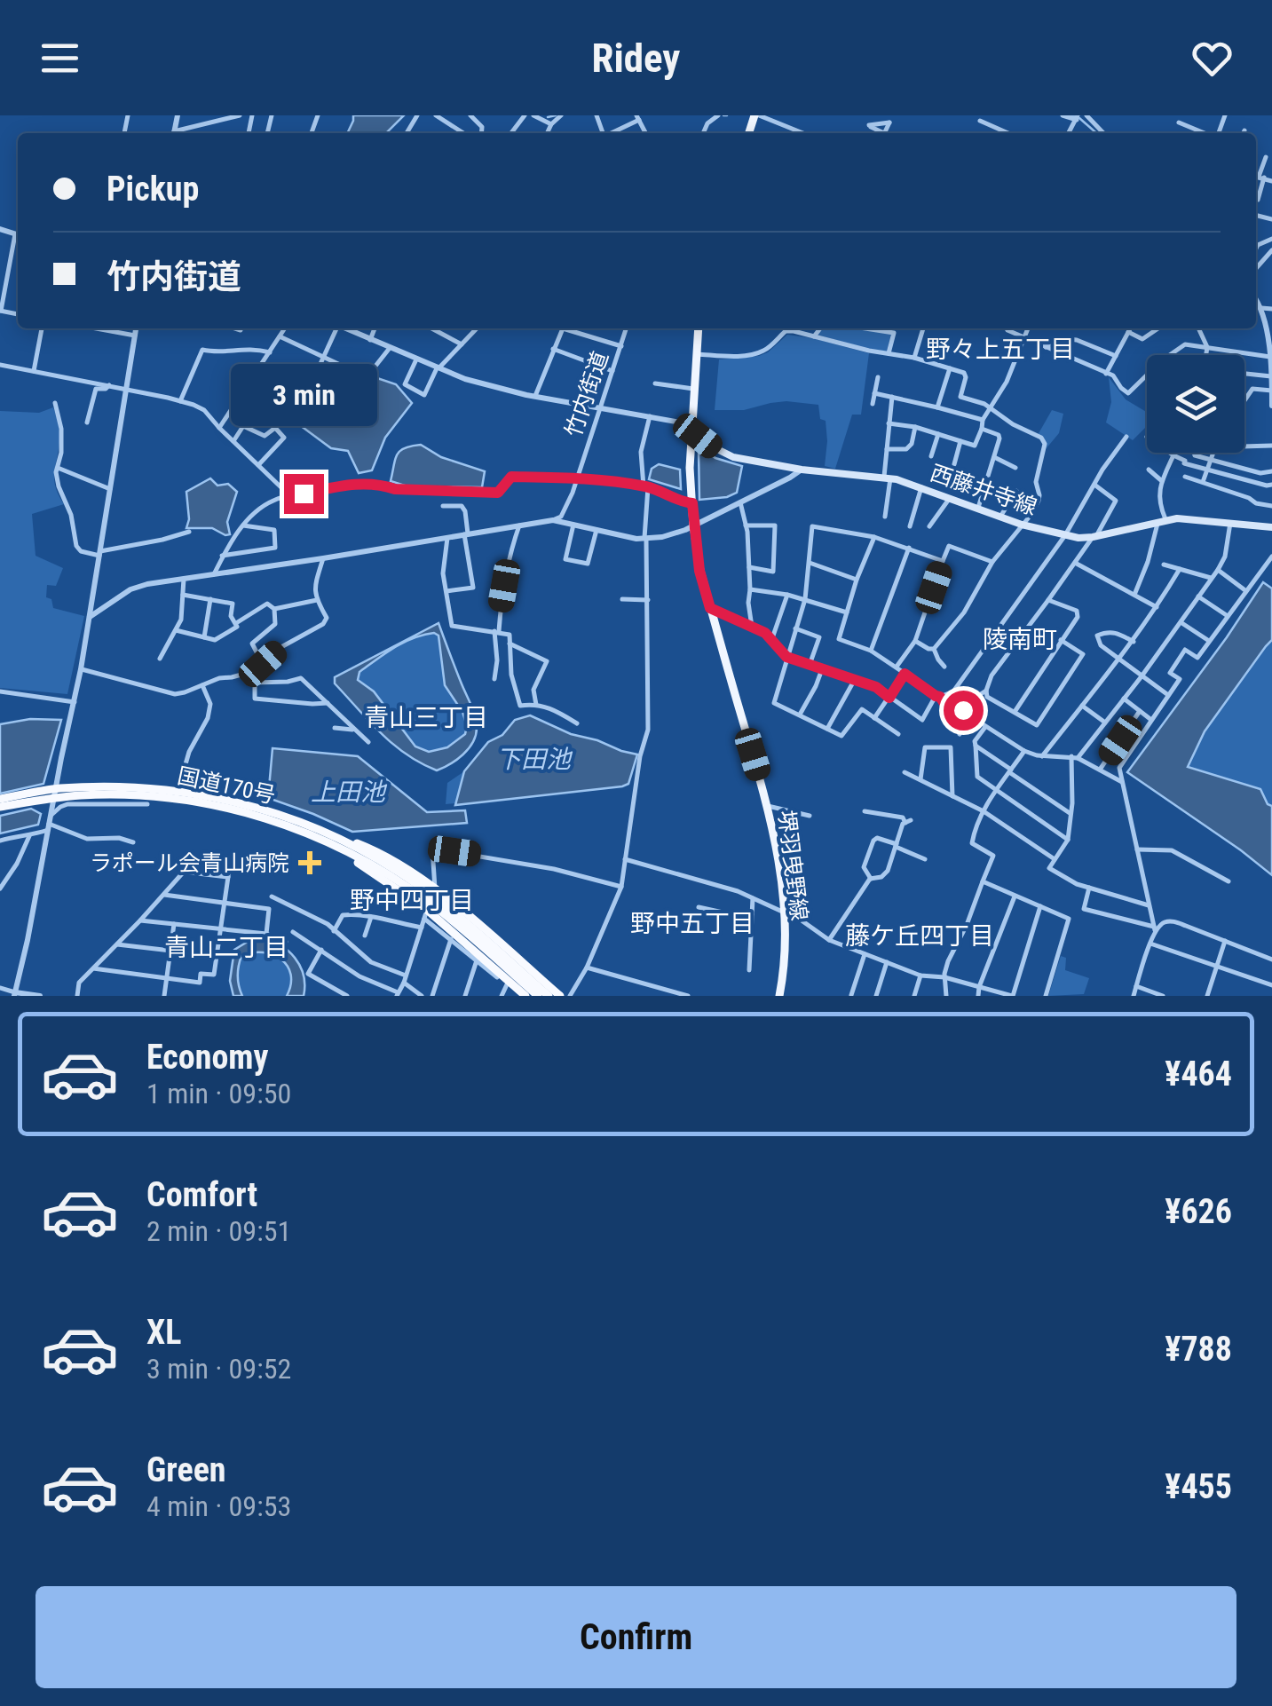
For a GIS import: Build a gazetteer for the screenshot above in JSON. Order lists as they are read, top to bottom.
{
  "streets": {
    "highway": ["国道170号"],
    "main road": ["西藤井寺線", "堺羽曳野線"],
    "street": ["竹内街道"]
  },
  "crossings": [
    ["西藤井寺線", "堺羽曳野線"]
  ],
  "districts": [
    "野々上五丁目",
    "陵南町",
    "青山三丁目",
    "野中四丁目",
    "野中五丁目",
    "藤ケ丘四丁目",
    "青山二丁目"
  ],
  "water": ["下田池", "上田池"],
  "places": {
    "health": ["ラポール会青山病院"]
  },
  "page": {
    "header": "Ridey",
    "banner": ["Pickup", "竹内街道"],
    "bubble": "3 min",
    "list": [
      {
        "name": "Economy",
        "note": "1 min · 09:50",
        "value": "¥464"
      },
      {
        "name": "Comfort",
        "note": "2 min · 09:51",
        "value": "¥626"
      },
      {
        "name": "XL",
        "note": "3 min · 09:52",
        "value": "¥788"
      },
      {
        "name": "Green",
        "note": "4 min · 09:53",
        "value": "¥455"
      }
    ],
    "buttons": "Confirm"
  }
}
